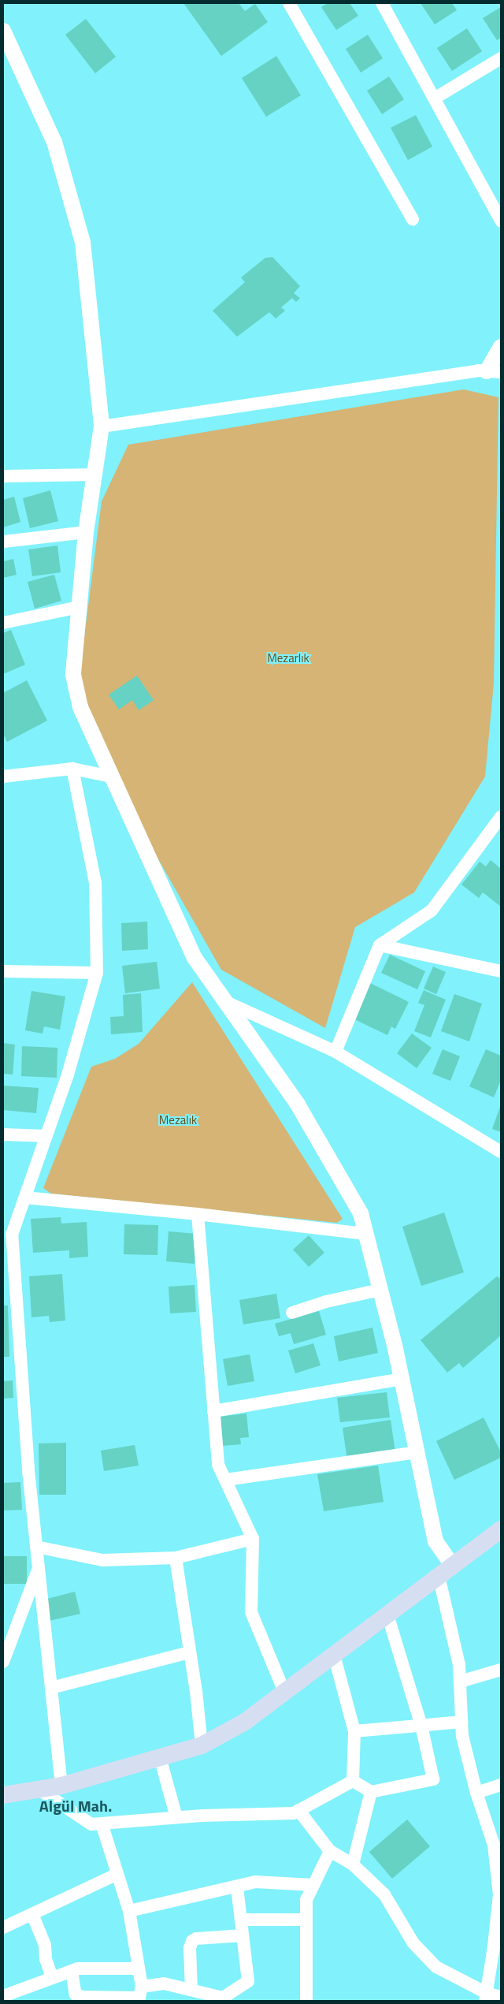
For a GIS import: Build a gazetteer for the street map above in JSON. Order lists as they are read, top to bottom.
{
  "districts": ["Algül Mah."],
  "parks": ["Mezarlık", "Mezalık"]
}
